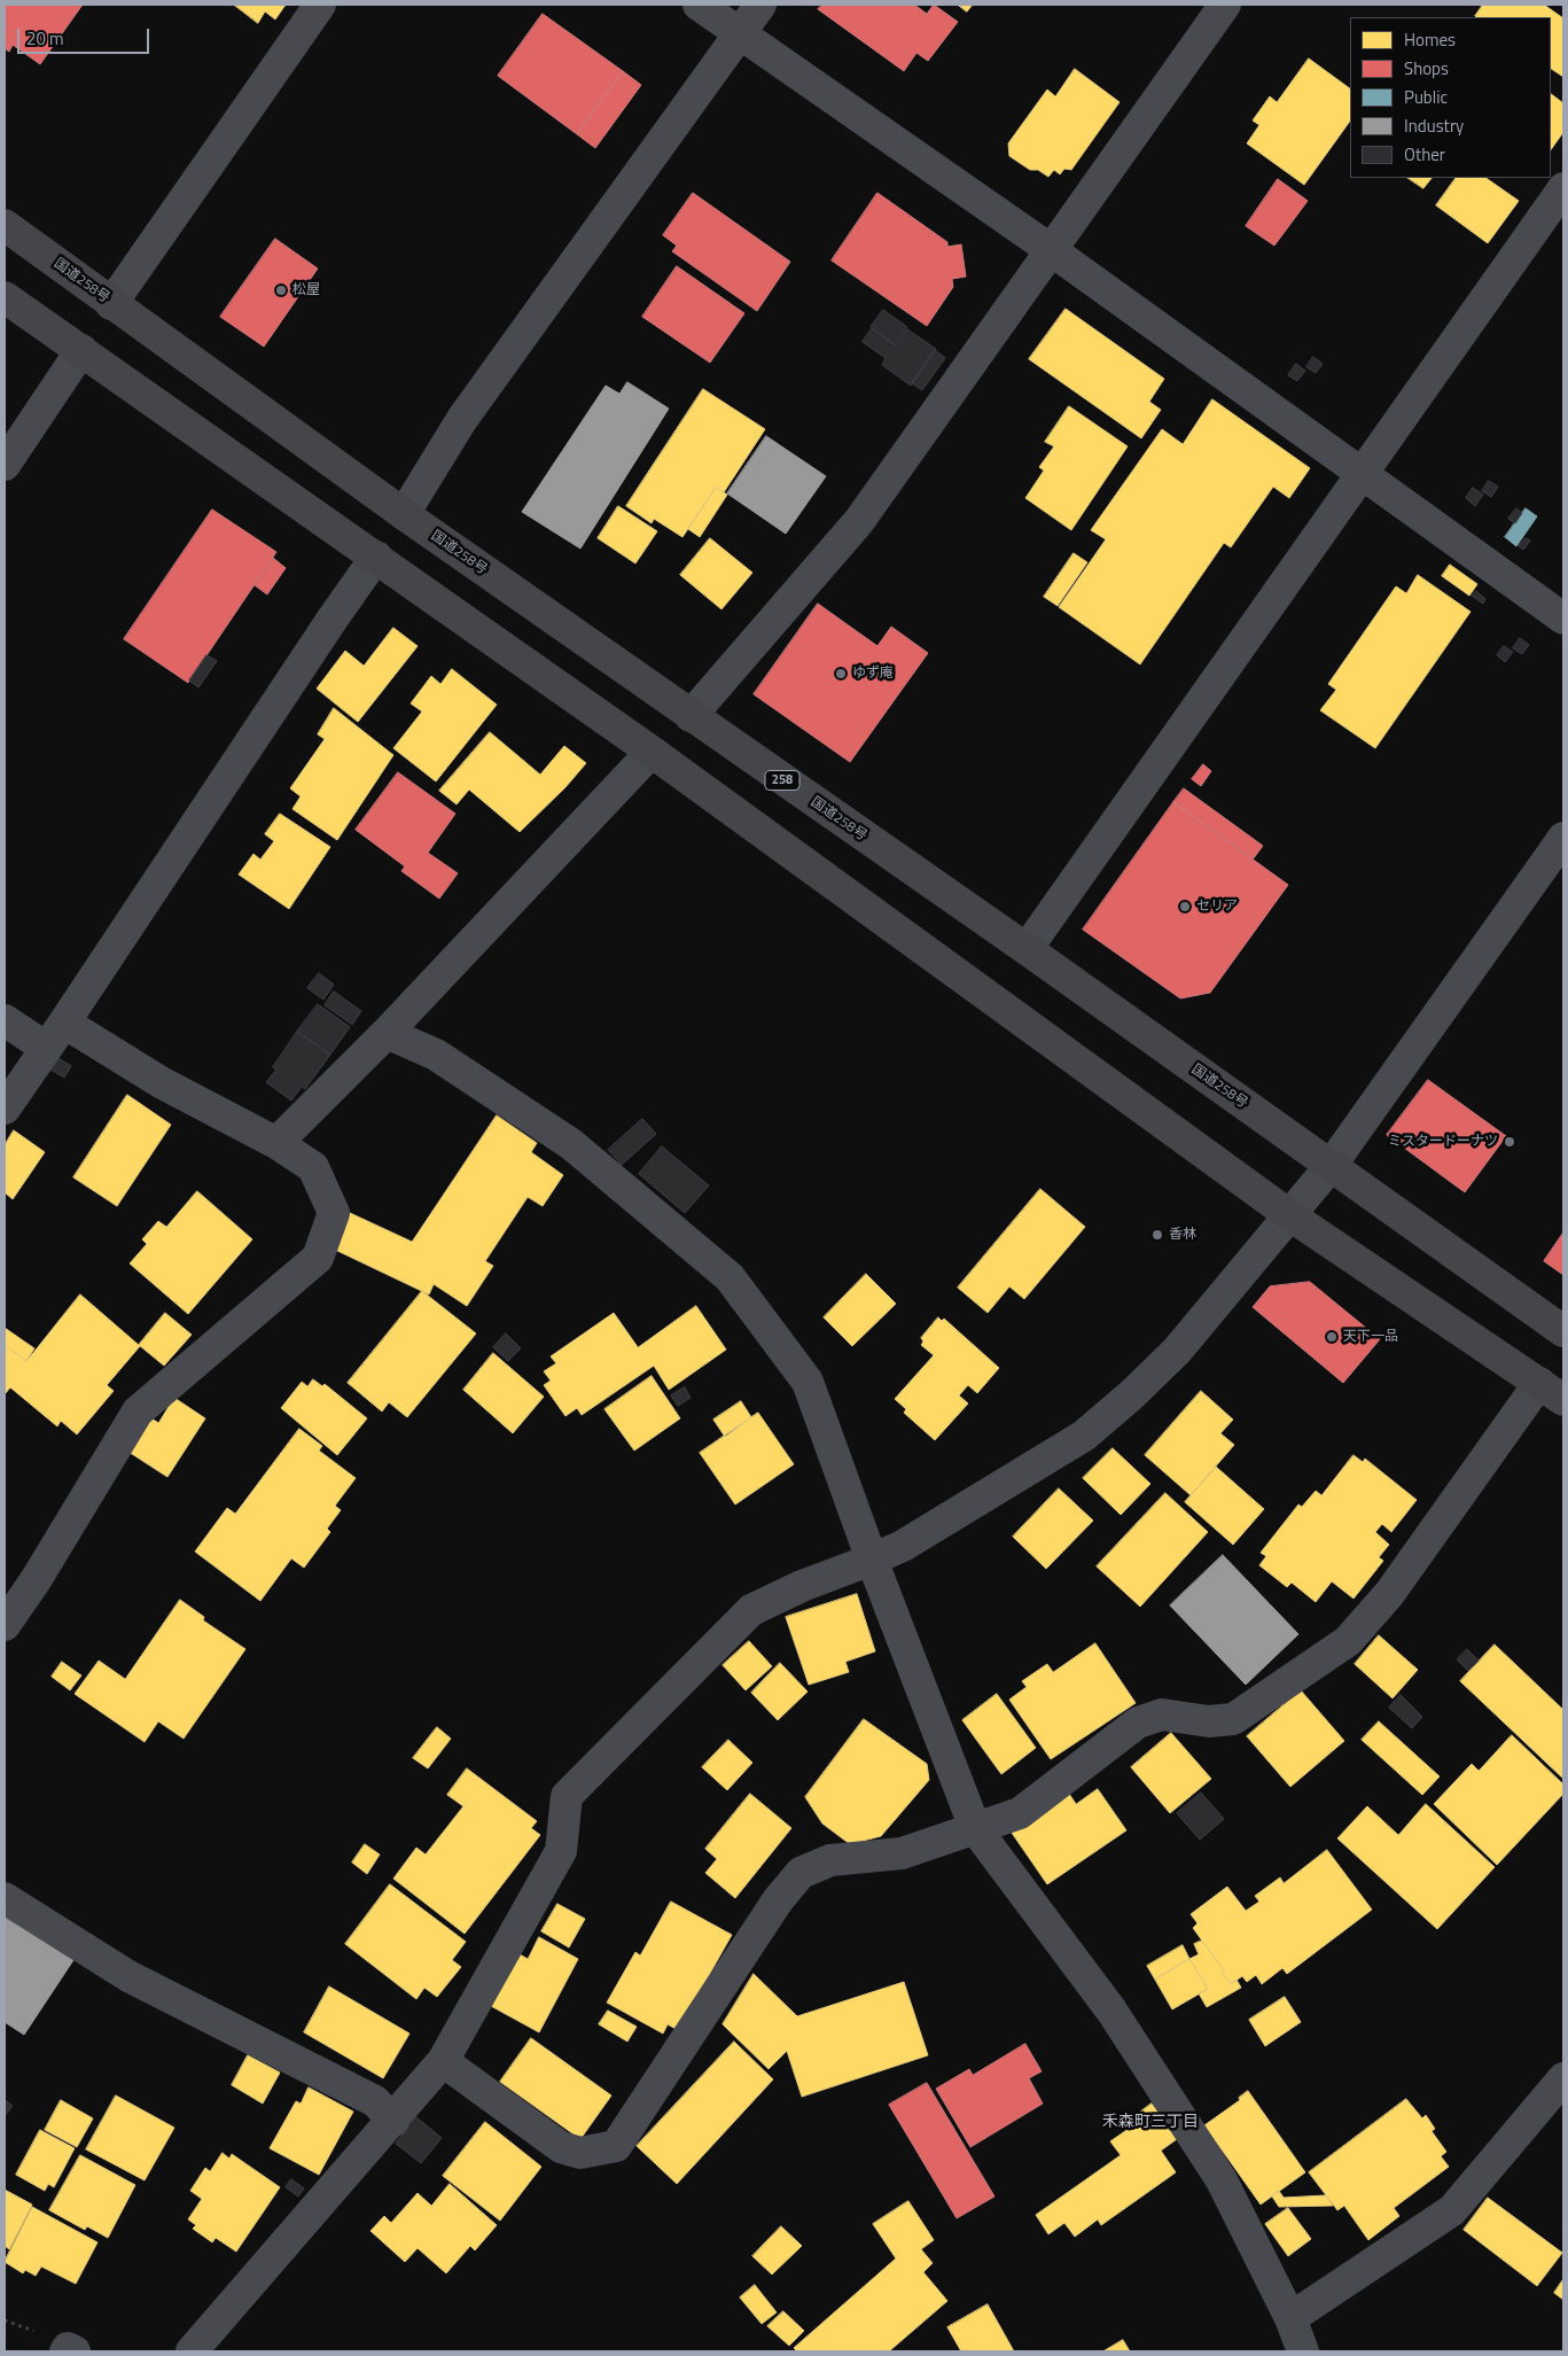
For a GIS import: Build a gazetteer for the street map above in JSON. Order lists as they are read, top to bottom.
{
  "streets": {
    "highway": ["国道258号", "258"]
  },
  "districts": ["禾森町三丁目"],
  "places": [
    "松屋",
    "ゆず庵",
    "セリア",
    "ミスタードーナツ",
    "香林",
    "天下一品"
  ],
  "legend": [
    "Homes",
    "Shops",
    "Public",
    "Industry",
    "Other"
  ],
  "scale_bar": "20 m"
}
